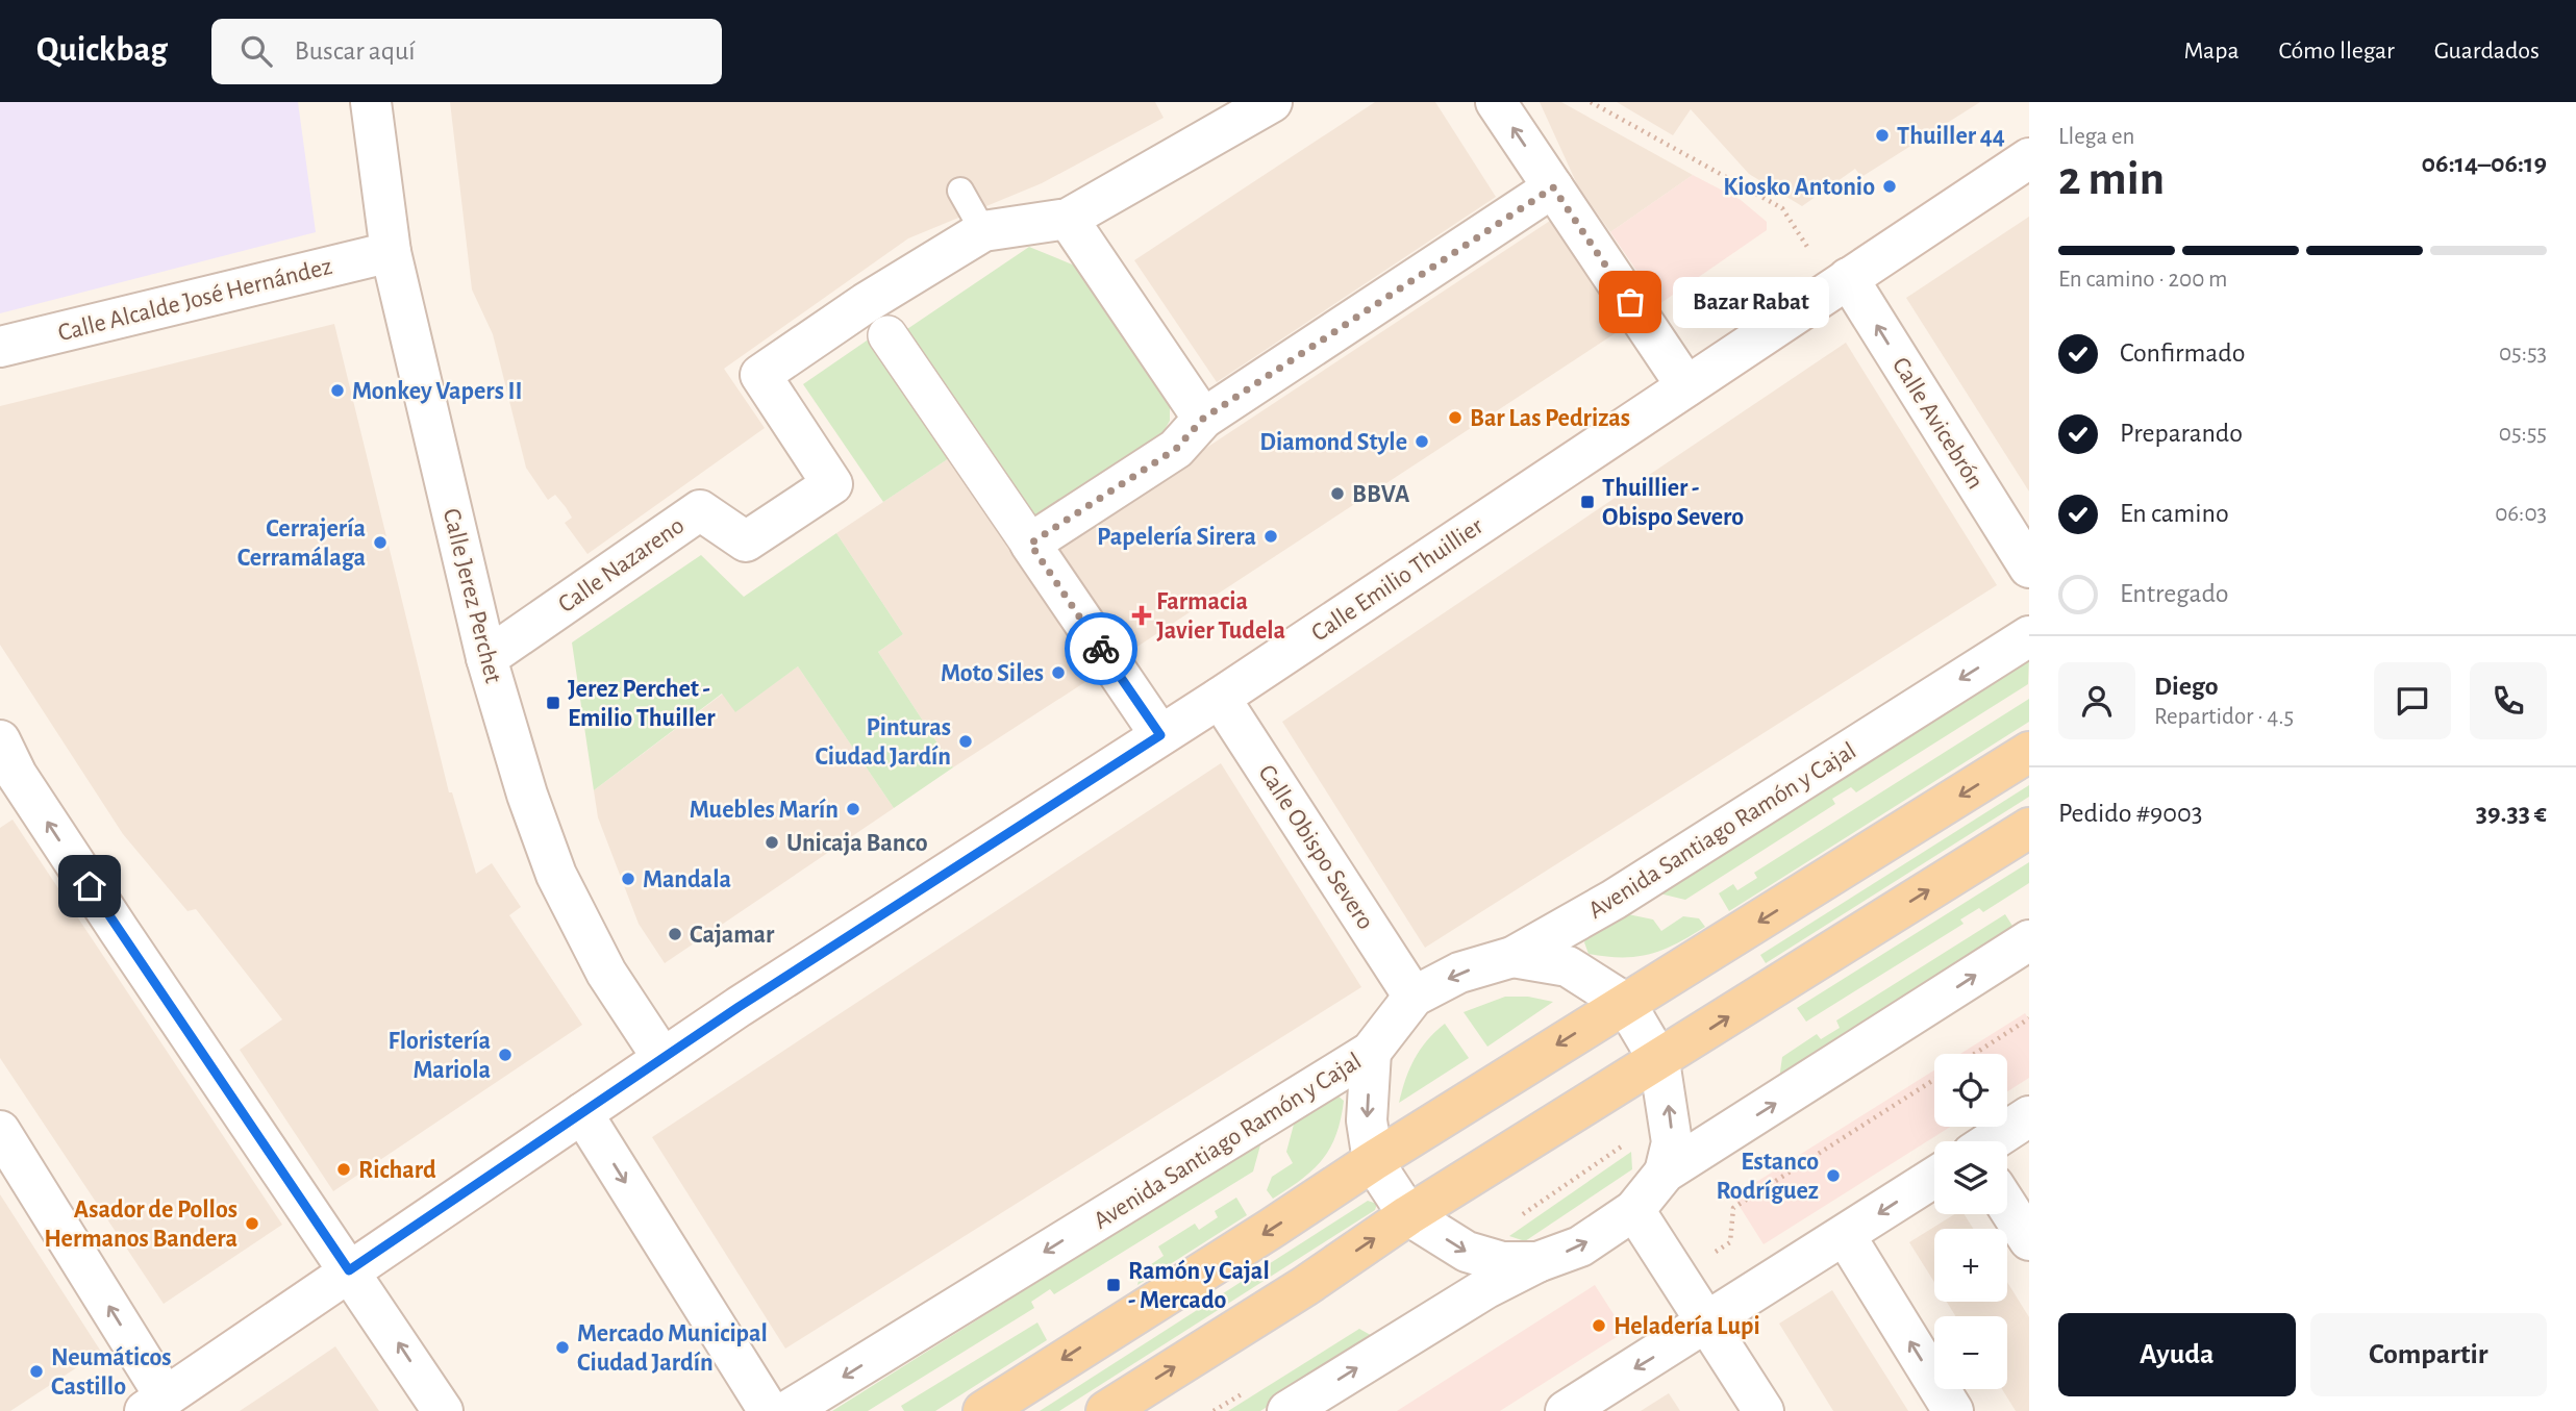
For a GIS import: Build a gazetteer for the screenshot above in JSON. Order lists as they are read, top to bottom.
{
  "streets": {
    "street": [
      "Calle Alcalde José Hernández",
      "Calle Avicebrón",
      "Calle Nazareno",
      "Calle Emilio Thuillier",
      "Calle Jerez Perchet",
      "Avenida Santiago Ramón y Cajal",
      "Calle Obispo Severo"
    ]
  },
  "crossings": [
    ["Calle Alcalde José Hernández", "Calle Jerez Perchet"],
    ["Calle Avicebrón", "Calle Emilio Thuillier"],
    ["Calle Nazareno", "Calle Jerez Perchet"],
    ["Calle Emilio Thuillier", "Calle Jerez Perchet"],
    ["Calle Emilio Thuillier", "Calle Obispo Severo"],
    ["Avenida Santiago Ramón y Cajal", "Calle Obispo Severo"]
  ],
  "one_way": ["Calle Avicebrón"],
  "places": {
    "other": [
      "Thuiller 44",
      "Kiosko Antonio",
      "Bazar Rabat",
      "Monkey Vapers II",
      "Bar Las Pedrizas",
      "Diamond Style",
      "BBVA",
      "Papelería Sirera",
      "Cerrajería Cerramálaga",
      "Moto Siles",
      "Pinturas Ciudad Jardín",
      "Muebles Marín",
      "Unicaja Banco",
      "Mandala",
      "Cajamar",
      "Floristería Mariola",
      "Richard",
      "Estanco Rodríguez",
      "Asador de Pollos Hermanos Bandera",
      "Heladería Lupi",
      "Mercado Municipal Ciudad Jardín",
      "Neumáticos Castillo"
    ],
    "transit": ["Thuillier - Obispo Severo", "Jerez Perchet - Emilio Thuiller", "Ramón y Cajal - Mercado"],
    "health": ["Farmacia Javier Tudela"]
  },
  "page": {
    "header": "Quickbag",
    "search": "Buscar aquí",
    "nav": ["Mapa", "Cómo llegar", "Guardados"],
    "heading": ["2 min", "Llega en", "06:14–06:19"],
    "panel": [
      "Diego",
      "Repartidor · 4.5",
      "Pedido #9003",
      "39.33 €"
    ],
    "bar": "En camino · 200 m",
    "bubble": "Bazar Rabat",
    "list": [
      ["Confirmado", "05:53"],
      ["Preparando", "05:55"],
      ["En camino", "06:03"],
      "Entregado"
    ],
    "map_buttons": ["+", "−"],
    "buttons": ["Ayuda", "Compartir"]
  }
}
